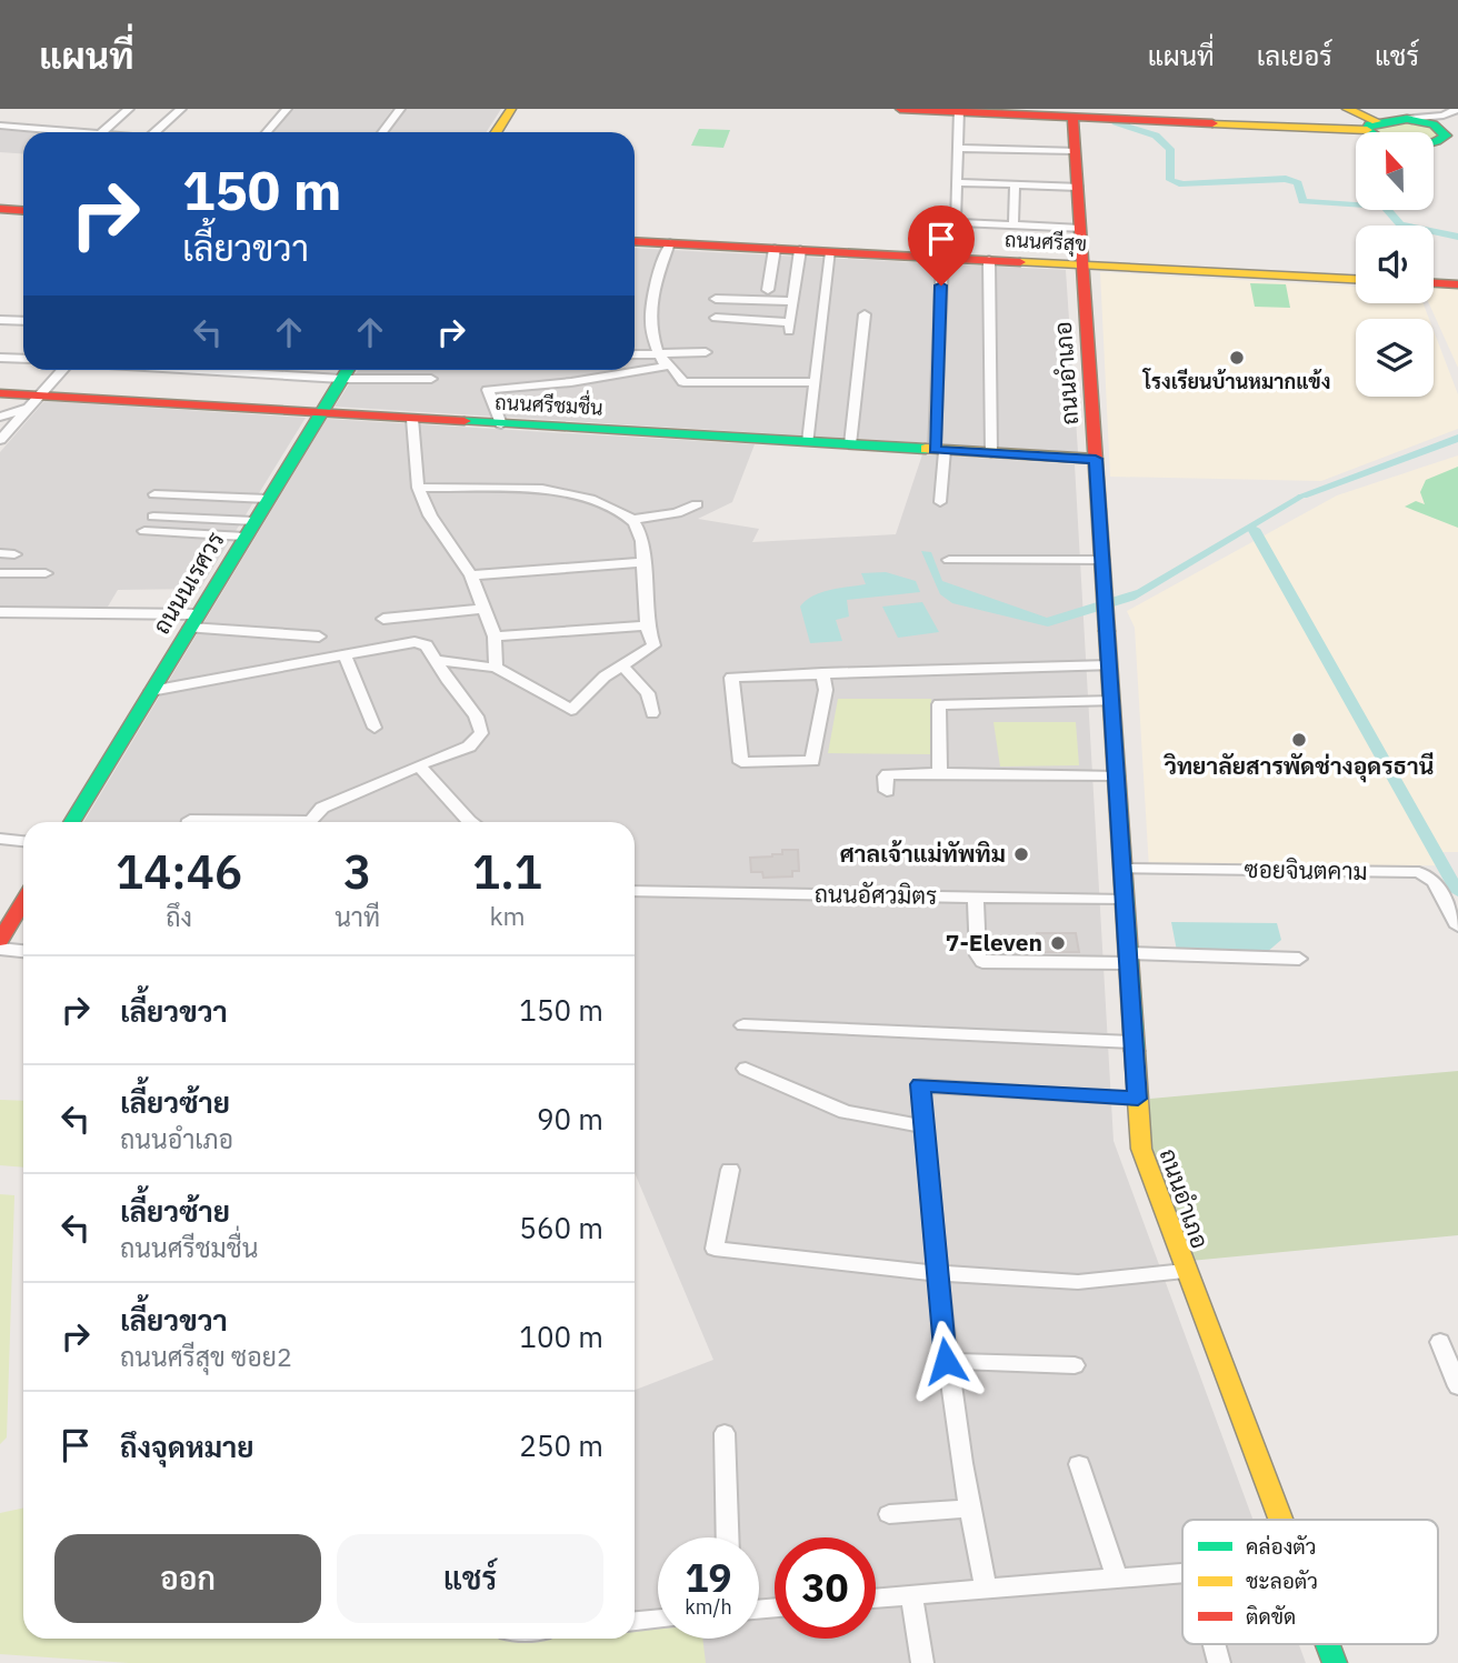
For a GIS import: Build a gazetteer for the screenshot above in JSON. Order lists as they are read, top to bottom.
{
  "streets": {
    "street": [
      "ถนนศรีสุข",
      "ถนนอำเภอ",
      "ถนนศรีชมชื่น",
      "ถนนนเรศวร",
      "ซอยจินตคาม",
      "ถนนอัศวมิตร"
    ]
  },
  "crossings": [
    ["ถนนศรีสุข", "ถนนอำเภอ"],
    ["ถนนอำเภอ", "ถนนศรีชมชื่น"],
    ["ถนนอำเภอ", "ซอยจินตคาม"],
    ["ถนนอำเภอ", "ถนนอัศวมิตร"],
    ["ถนนศรีชมชื่น", "ถนนนเรศวร"]
  ],
  "places": [
    "โรงเรียนบ้านหมากแข้ง",
    "วิทยาลัยสารพัดช่างอุดรธานี",
    "ศาลเจ้าแม่ทัพทิม",
    "7-Eleven"
  ],
  "legend": ["คล่องตัว", "ชะลอตัว", "ติดขัด"],
  "north": "top",
  "page": {
    "header": "แผนที่",
    "nav": ["แผนที่", "เลเยอร์", "แชร์"],
    "turn": ["150 m", "เลี้ยวขวา"],
    "eta": [
      "14:46",
      "ถึง",
      "3",
      "นาที",
      "1.1",
      "km"
    ],
    "list": [
      {
        "name": "เลี้ยวขวา",
        "value": "150 m"
      },
      {
        "name": "เลี้ยวซ้าย",
        "note": "ถนนอำเภอ",
        "value": "90 m"
      },
      {
        "name": "เลี้ยวซ้าย",
        "note": "ถนนศรีชมชื่น",
        "value": "560 m"
      },
      {
        "name": "เลี้ยวขวา",
        "note": "ถนนศรีสุข ซอย2",
        "value": "100 m"
      },
      {
        "name": "ถึงจุดหมาย",
        "value": "250 m"
      }
    ],
    "buttons": ["ออก", "แชร์"],
    "speed": "19 km/h",
    "limit": "30"
  }
}
